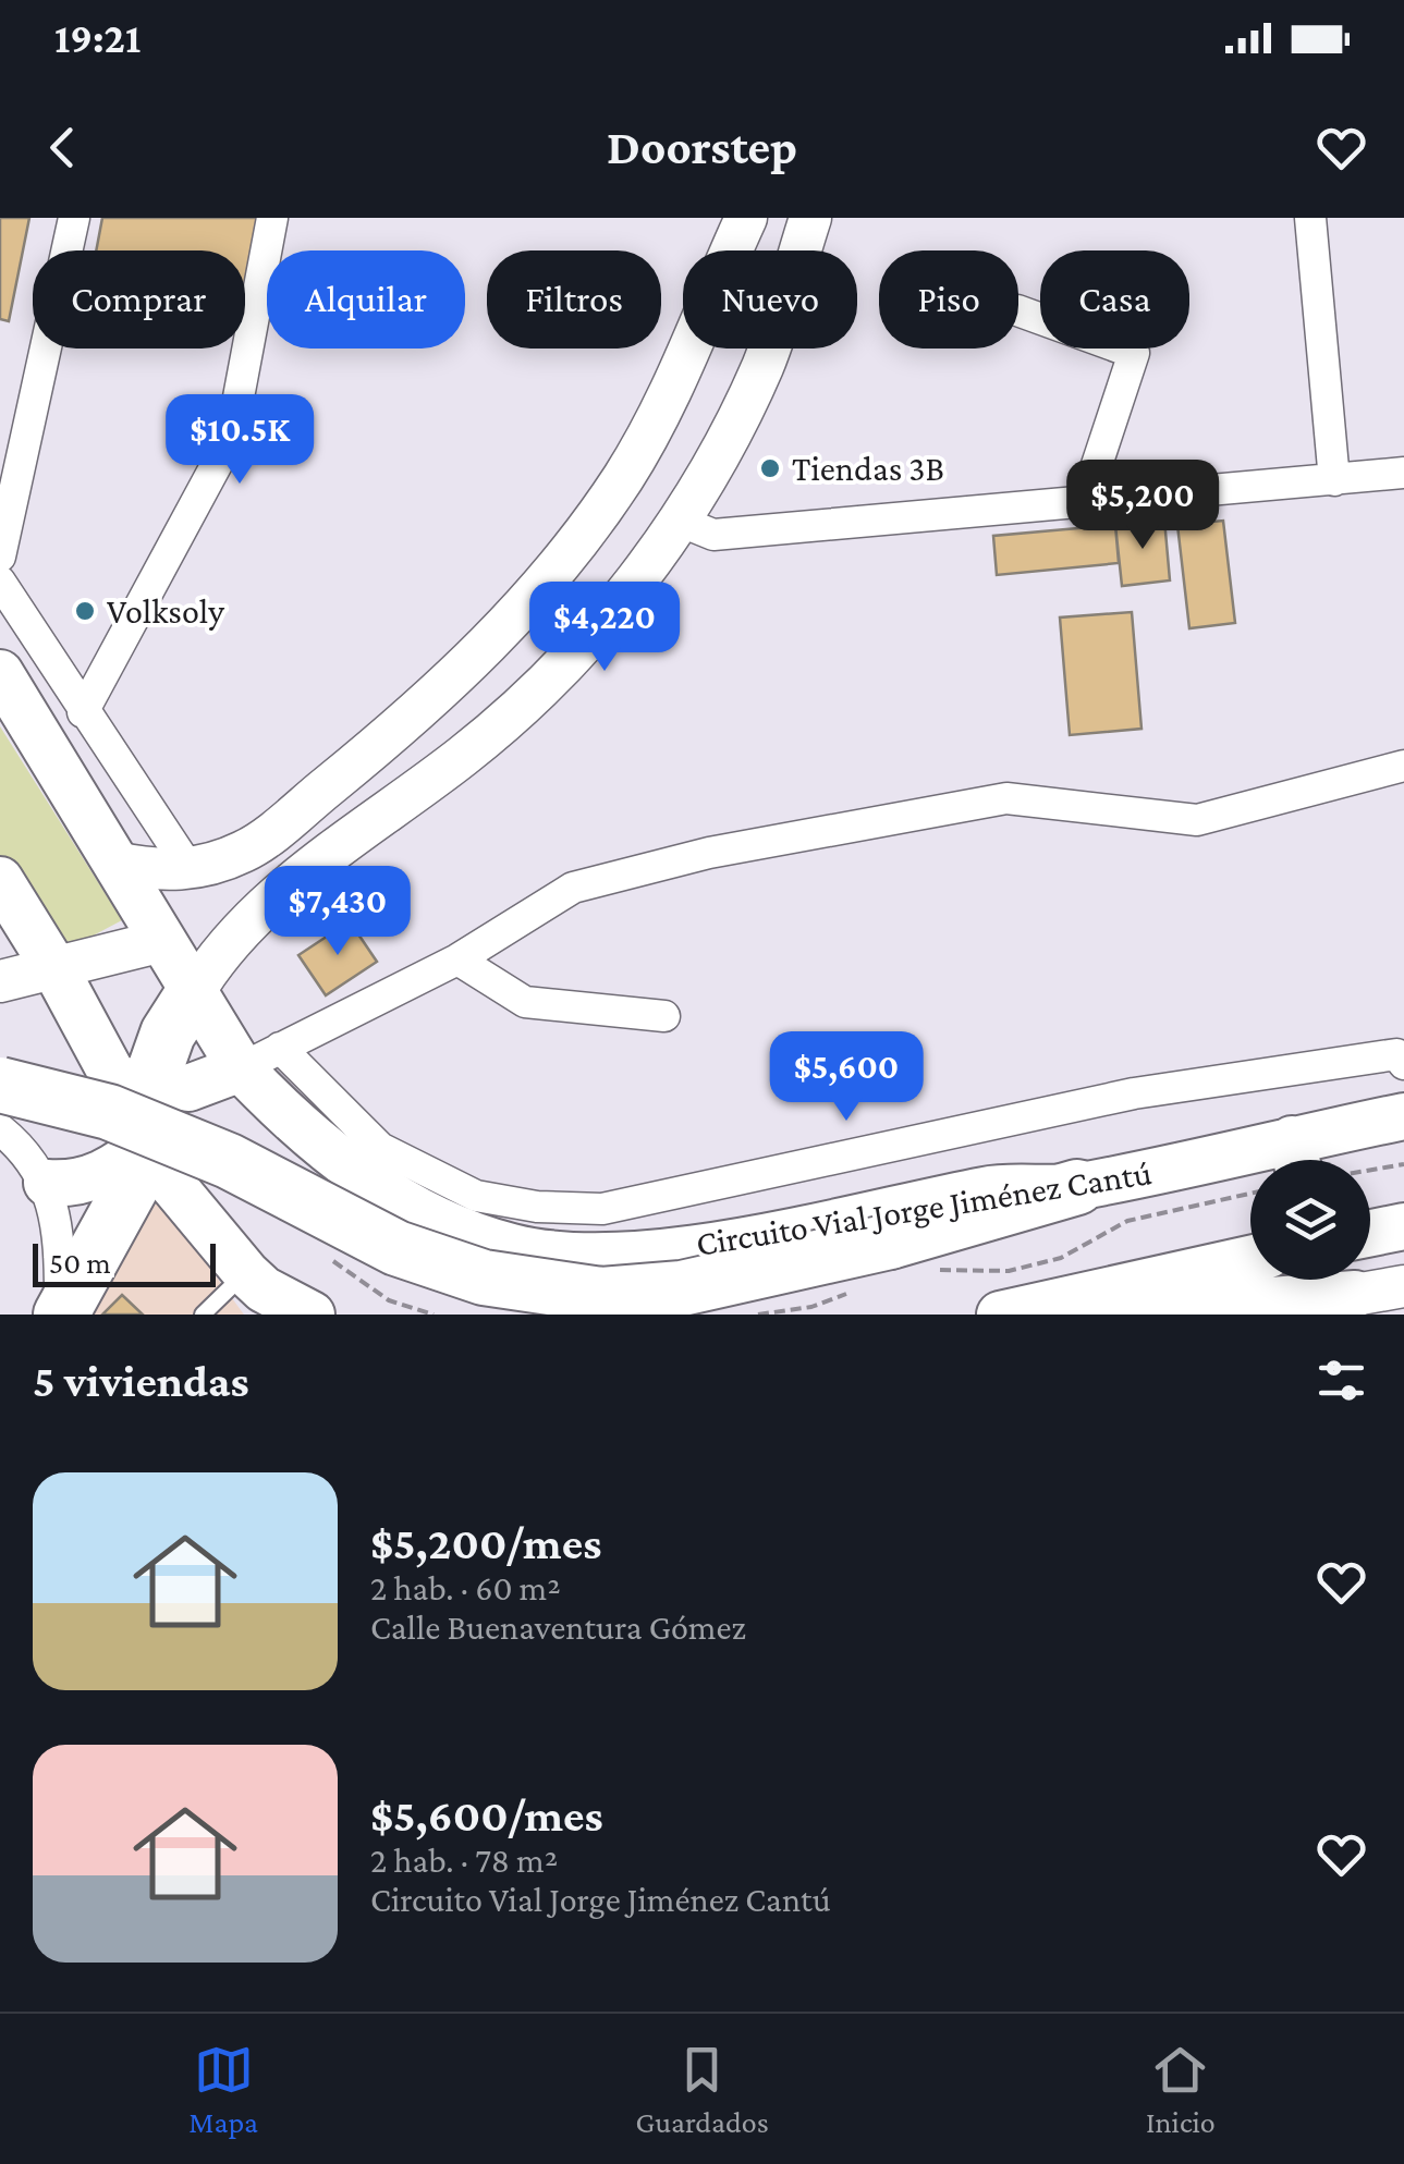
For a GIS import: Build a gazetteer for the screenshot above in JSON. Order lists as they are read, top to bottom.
{
  "streets": {
    "main road": ["Circuito Vial Jorge Jiménez Cantú"]
  },
  "places": ["Tiendas 3B", "Volksoly"],
  "scale_bar": "50 m",
  "page": {
    "status": "19:21",
    "header": "Doorstep",
    "chip": [
      "Comprar",
      "Alquilar",
      "Filtros",
      "Nuevo",
      "Piso",
      "Casa"
    ],
    "price": [
      "$10.5K",
      "$5,200",
      "$4,220",
      "$7,430",
      "$5,600"
    ],
    "scale": "50 m",
    "heading": "5 viviendas",
    "list": [
      {
        "name": "$5,200/mes",
        "note": "2 hab. · 60 m² · Calle Buenaventura Gómez"
      },
      {
        "name": "$5,600/mes",
        "note": "2 hab. · 78 m² · Circuito Vial Jorge Jiménez Cantú"
      }
    ],
    "tabs": ["Mapa", "Guardados", "Inicio"]
  }
}
